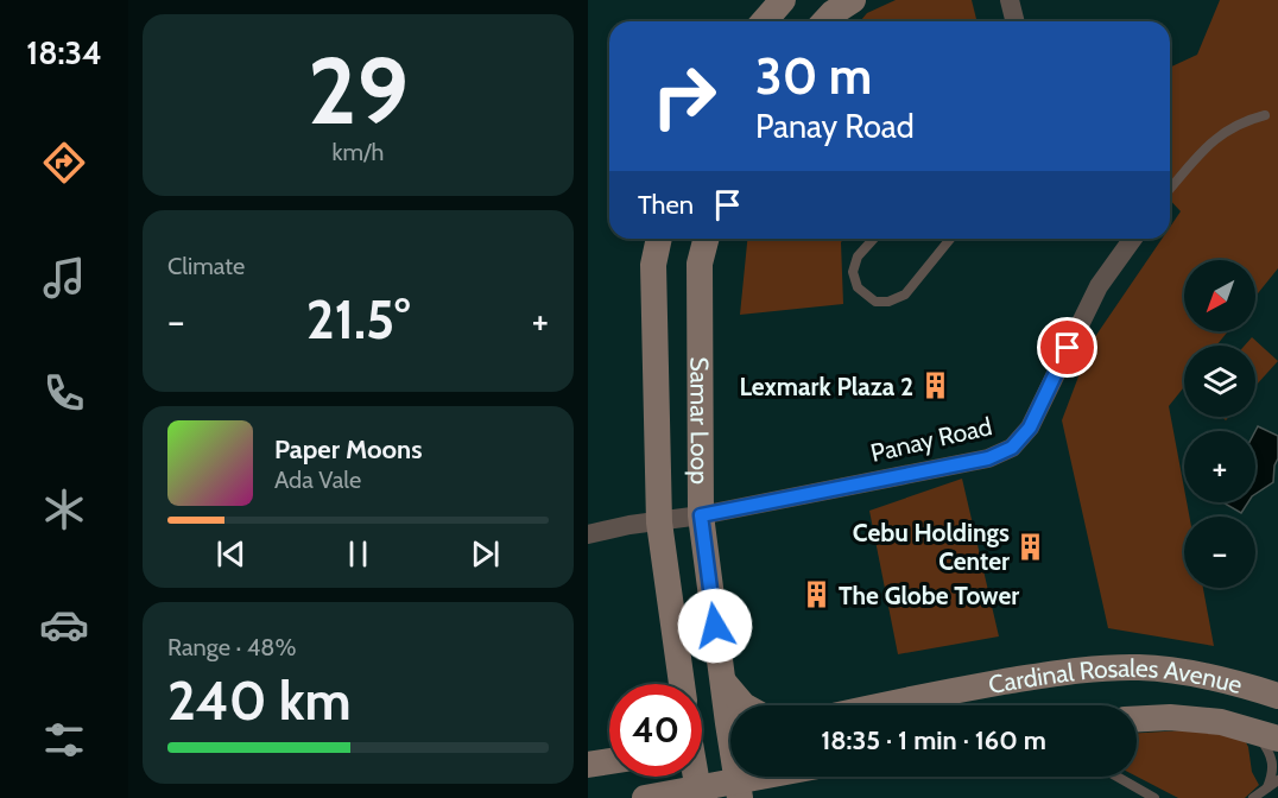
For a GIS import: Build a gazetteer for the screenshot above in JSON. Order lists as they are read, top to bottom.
{
  "streets": {
    "street": ["Samar Loop", "Panay Road", "Cardinal Rosales Avenue"]
  },
  "crossings": [
    ["Samar Loop", "Panay Road"]
  ],
  "places": {
    "building": ["Lexmark Plaza 2", "Cebu Holdings Center", "The Globe Tower"]
  },
  "north": "bottom left",
  "page": {
    "tabs": "18:34",
    "tile": [
      ["29", "km/h"],
      "Climate",
      ["Range · 48%", "240 km"]
    ],
    "turn": ["30 m", "Panay Road"],
    "then": "Then",
    "map_buttons": ["+", "−"],
    "heat": ["−", "21.5°", "+"],
    "song": ["Paper Moons", "Ada Vale"],
    "limit": "40",
    "trip": "18:35 · 1 min · 160 m"
  }
}
